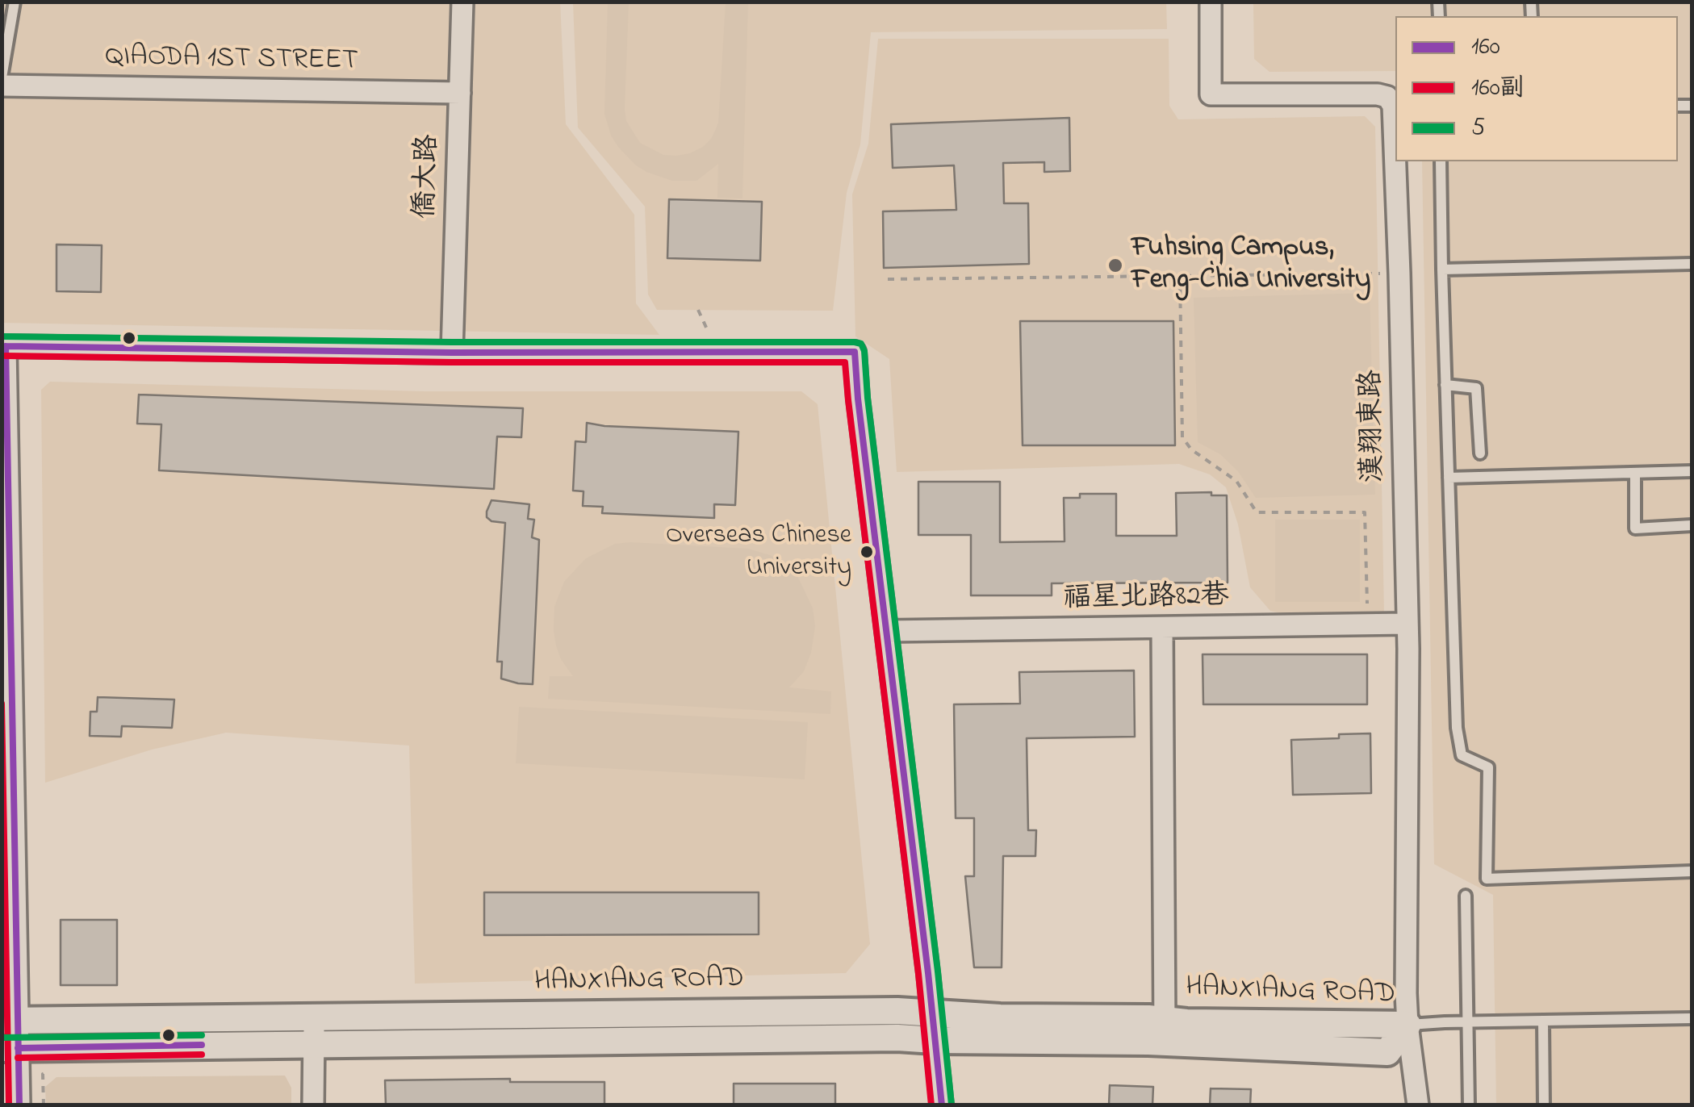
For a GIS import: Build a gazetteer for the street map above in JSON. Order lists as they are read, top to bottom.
{
  "streets": {
    "street": [
      "QIAODA 1ST STREET",
      "僑大路",
      "漢翔東路",
      "福星北路82巷",
      "HANXIANG ROAD"
    ]
  },
  "crossings": [
    ["QIAODA 1ST STREET", "僑大路"],
    ["漢翔東路", "福星北路82巷"],
    ["漢翔東路", "HANXIANG ROAD"]
  ],
  "places": ["Fuhsing Campus, Feng-Chia University", "Overseas Chinese University"],
  "lines": ["transit line 5", "transit line 160", "transit line 160副"],
  "legend": ["160", "160副", "5"]
}
